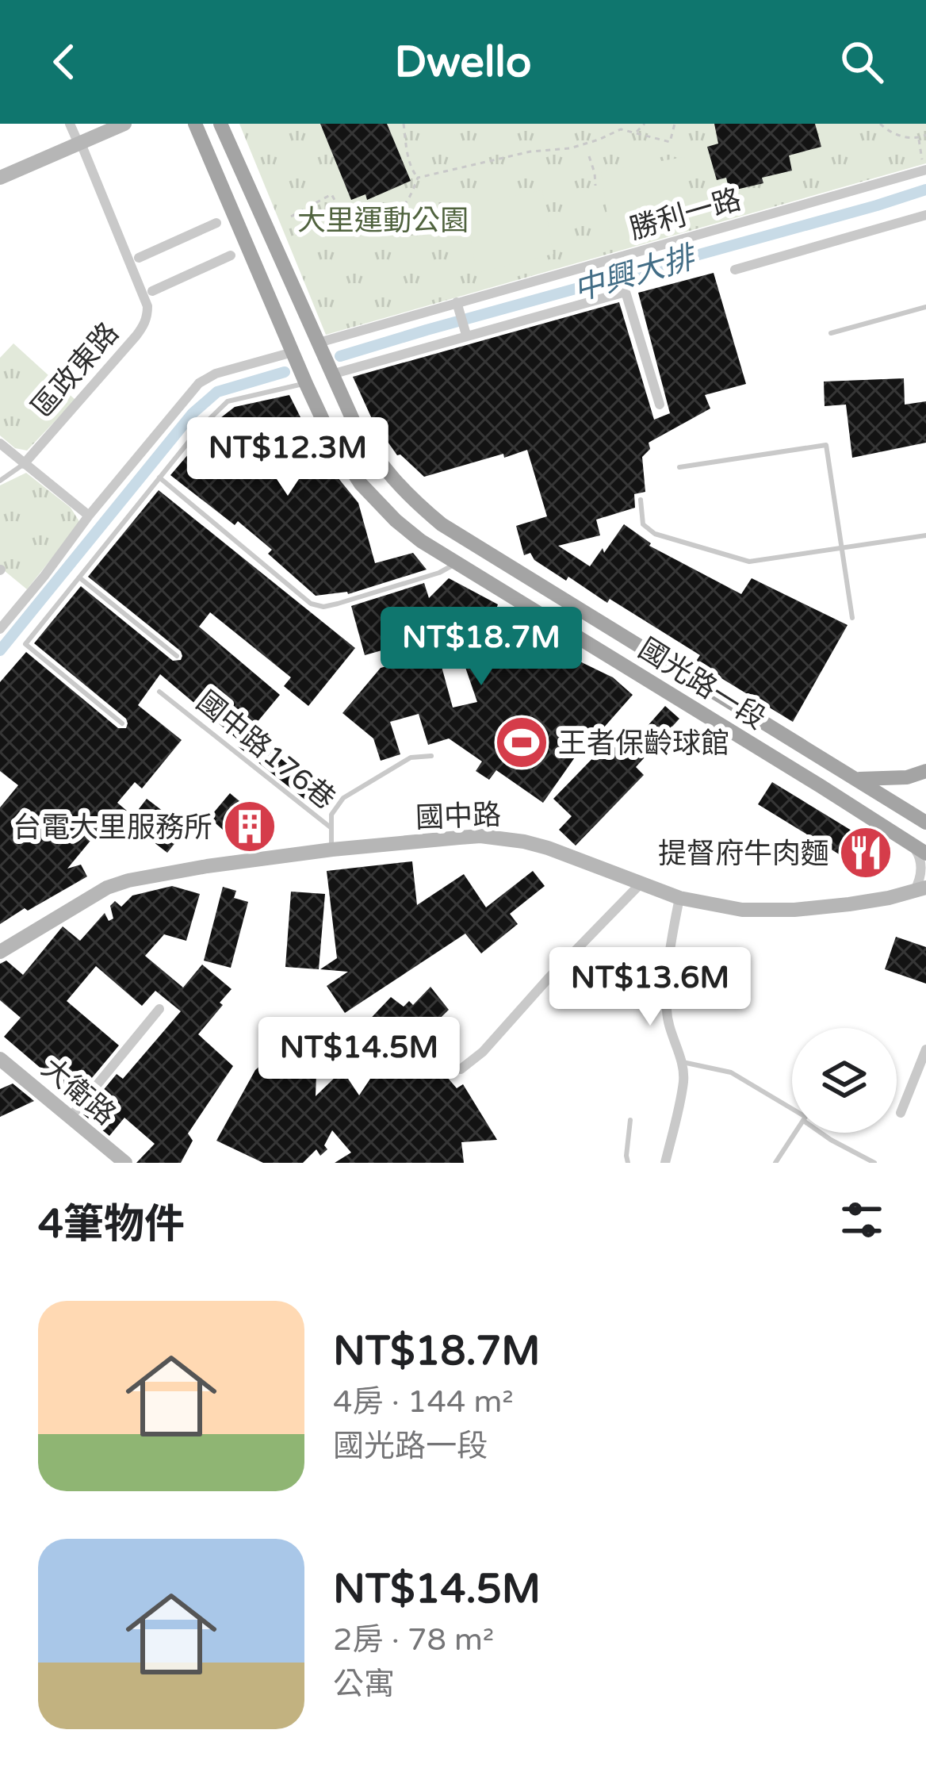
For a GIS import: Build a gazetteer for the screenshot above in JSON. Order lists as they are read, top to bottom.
{
  "streets": {
    "main road": ["國光路一段"],
    "street": [
      "勝利一路",
      "區政東路",
      "國中路",
      "大衛路"
    ],
    "lane": ["國中路176巷"]
  },
  "crossings": [
    ["勝利一路", "國光路一段"],
    ["國中路176巷", "國中路"]
  ],
  "water": ["中興大排"],
  "parks": ["大里運動公園"],
  "places": {
    "sports": ["王者保齡球館"],
    "building": ["台電大里服務所"],
    "restaurant": ["提督府牛肉麵"]
  },
  "page": {
    "header": "Dwello",
    "price": [
      "NT$12.3M",
      "NT$18.7M",
      "NT$13.6M",
      "NT$14.5M"
    ],
    "heading": "4筆物件",
    "list": [
      {
        "name": "NT$18.7M",
        "note": "4房 · 144 m² · 國光路一段"
      },
      {
        "name": "NT$14.5M",
        "note": "2房 · 78 m² · 公寓"
      }
    ]
  }
}
